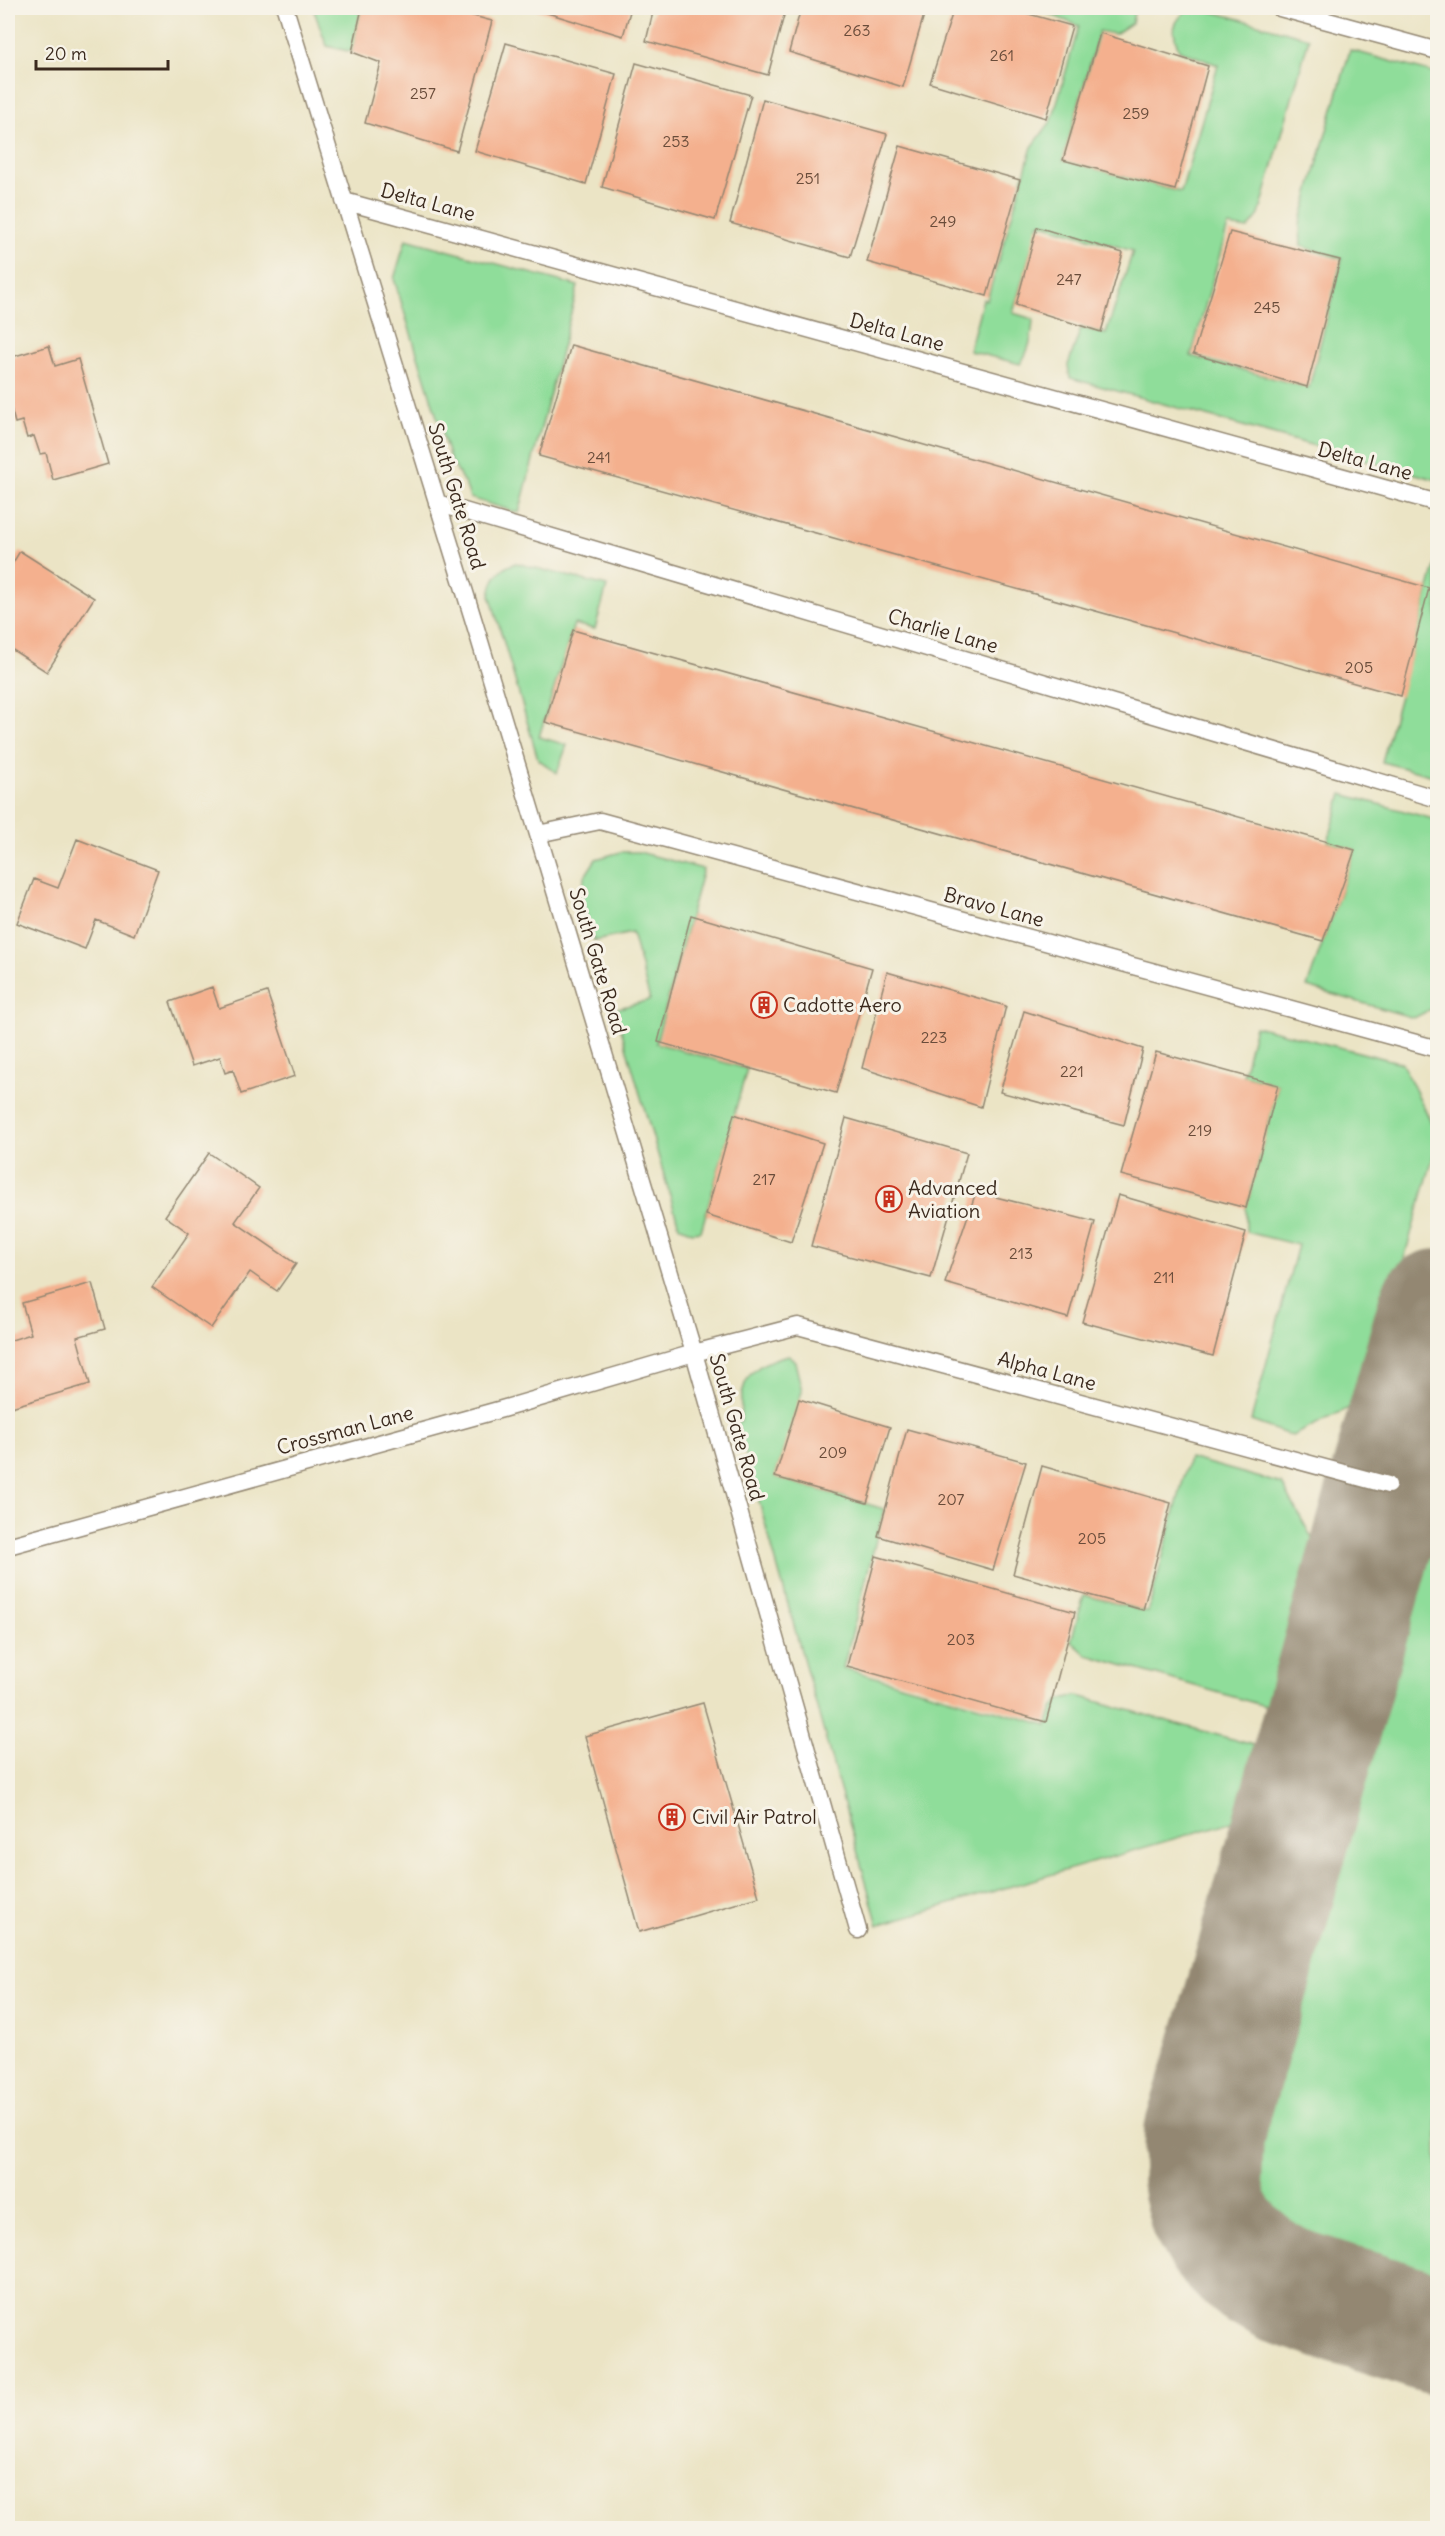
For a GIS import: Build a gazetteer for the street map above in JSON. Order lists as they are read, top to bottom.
{
  "streets": {
    "lane": [
      "Delta Lane",
      "South Gate Road",
      "Charlie Lane",
      "Bravo Lane",
      "Alpha Lane",
      "Crossman Lane"
    ]
  },
  "crossings": [
    ["Delta Lane", "South Gate Road"],
    ["South Gate Road", "Charlie Lane"],
    ["South Gate Road", "Bravo Lane"],
    ["South Gate Road", "Alpha Lane"],
    ["South Gate Road", "Crossman Lane"],
    ["Alpha Lane", "Crossman Lane"]
  ],
  "places": {
    "building": ["Cadotte Aero", "Advanced Aviation", "Civil Air Patrol"]
  },
  "house_numbers": [
    "263",
    "261",
    "257",
    "259",
    "253",
    "251",
    "249",
    "247",
    "245",
    "241",
    "205",
    "223",
    "221",
    "219",
    "217",
    "213",
    "211",
    "209",
    "207",
    "205",
    "203"
  ],
  "scale_bar": "20 m"
}
